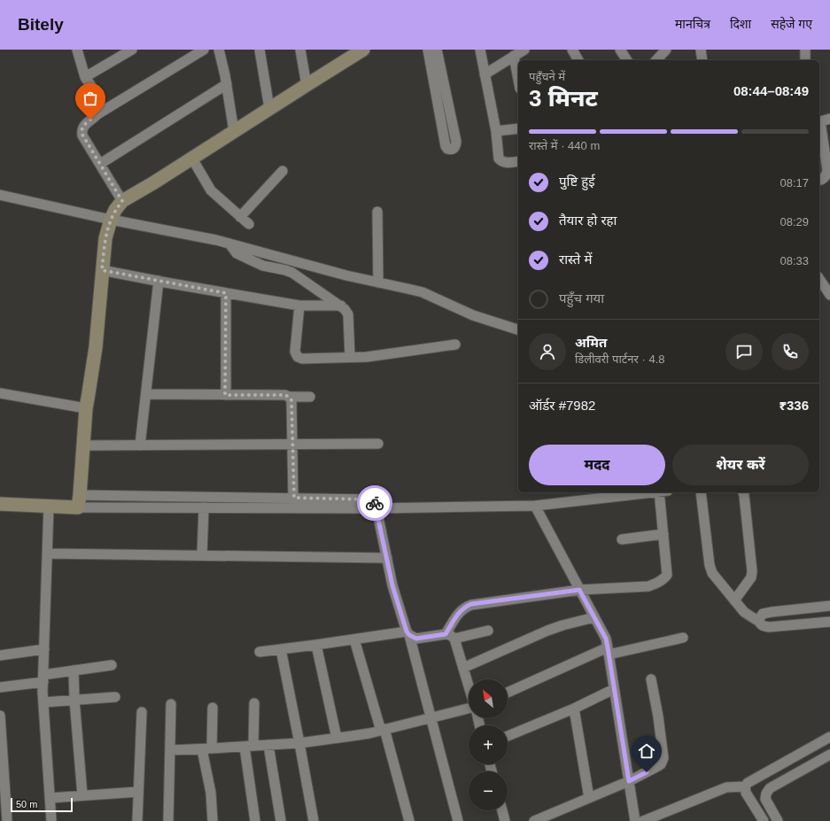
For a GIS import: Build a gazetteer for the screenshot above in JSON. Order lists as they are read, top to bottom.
{
  "scale_bar": "50 m",
  "north": "top left",
  "page": {
    "header": "Bitely",
    "nav": ["मानचित्र", "दिशा", "सहेजे गए"],
    "heading": ["3 मिनट", "पहुँचने में", "08:44–08:49"],
    "panel": [
      "अमित",
      "डिलीवरी पार्टनर · 4.8",
      "ऑर्डर #7982",
      "₹336"
    ],
    "bar": "रास्ते में · 440 m",
    "list": [
      ["पुष्टि हुई", "08:17"],
      ["तैयार हो रहा", "08:29"],
      ["रास्ते में", "08:33"],
      "पहुँच गया"
    ],
    "buttons": ["मदद", "शेयर करें"],
    "map_buttons": ["+", "−"],
    "scale": "50 m"
  }
}
